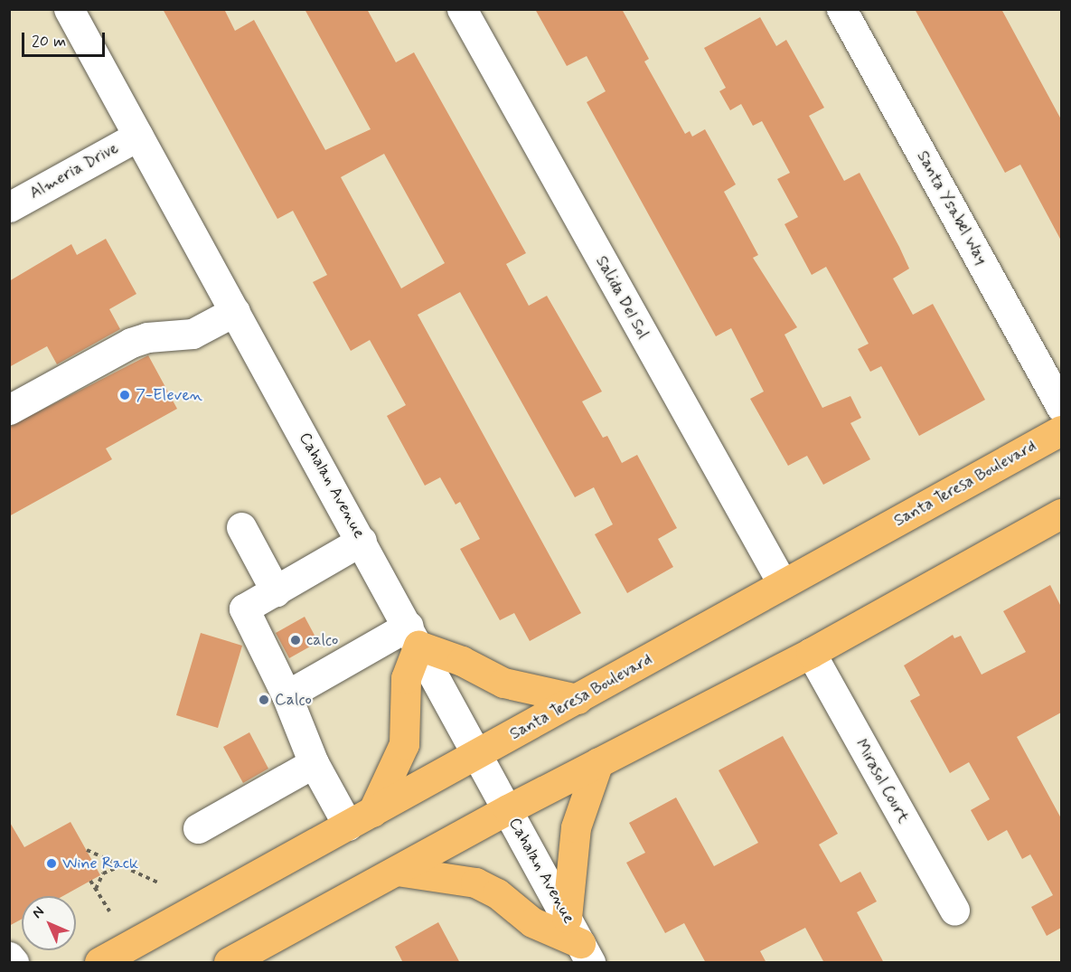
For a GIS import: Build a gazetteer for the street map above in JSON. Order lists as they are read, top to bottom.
{
  "streets": {
    "main road": ["Santa Teresa Boulevard"],
    "street": [
      "Almeria Drive",
      "Santa Ysabel Way",
      "Salida Del Sol",
      "Cahalan Avenue",
      "Mirasol Court"
    ]
  },
  "crossings": [
    ["Almeria Drive", "Cahalan Avenue"],
    ["Salida Del Sol", "Santa Teresa Boulevard"],
    ["Santa Teresa Boulevard", "Cahalan Avenue"]
  ],
  "places": [
    "7-Eleven",
    "calco",
    "Calco",
    "Wine Rack"
  ],
  "scale_bar": "20 m",
  "north": "top left"
}
